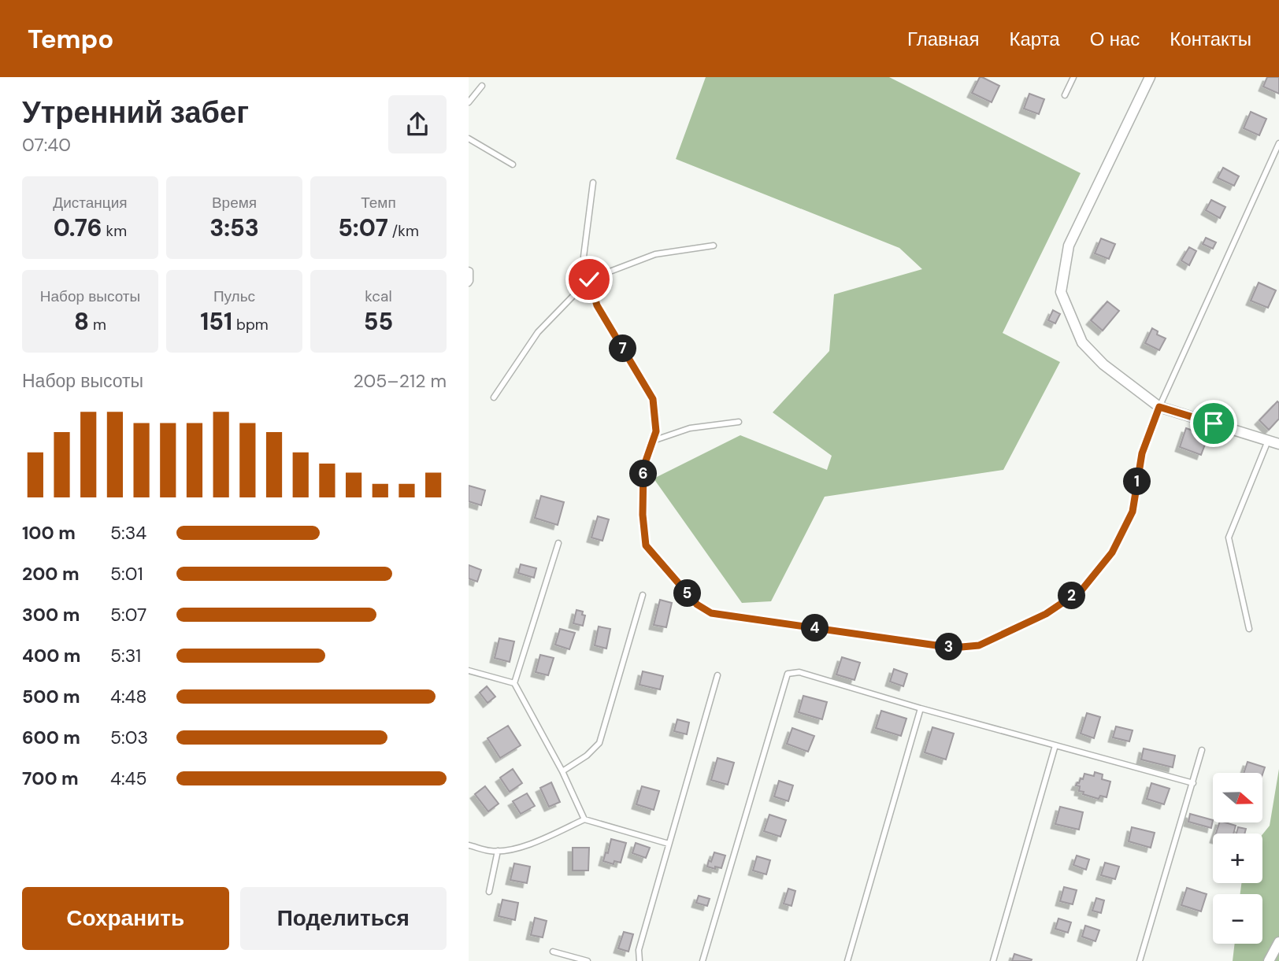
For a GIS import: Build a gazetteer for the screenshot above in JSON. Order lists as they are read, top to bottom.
{
  "north": "right",
  "page": {
    "header": "Tempo",
    "nav": [
      "Главная",
      "Карта",
      "О нас",
      "Контакты"
    ],
    "heading": ["Утренний забег", "07:40"],
    "stats": [
      ["Дистанция", "0.76 km"],
      ["Время", "3:53"],
      ["Темп", "5:07 /km"],
      ["Набор высоты", "8 m"],
      ["Пульс", "151 bpm"],
      ["kcal", "55"]
    ],
    "pins": [
      "7",
      "6",
      "1",
      "5",
      "2",
      "4",
      "3"
    ],
    "chart": ["Набор высоты", "205–212 m"],
    "list": [
      {
        "name": "100 m",
        "note": "5:34"
      },
      {
        "name": "200 m",
        "note": "5:01"
      },
      {
        "name": "300 m",
        "note": "5:07"
      },
      {
        "name": "400 m",
        "note": "5:31"
      },
      {
        "name": "500 m",
        "note": "4:48"
      },
      {
        "name": "600 m",
        "note": "5:03"
      },
      {
        "name": "700 m",
        "note": "4:45"
      }
    ],
    "map_buttons": ["+", "−"],
    "buttons": ["Сохранить", "Поделиться"]
  }
}
